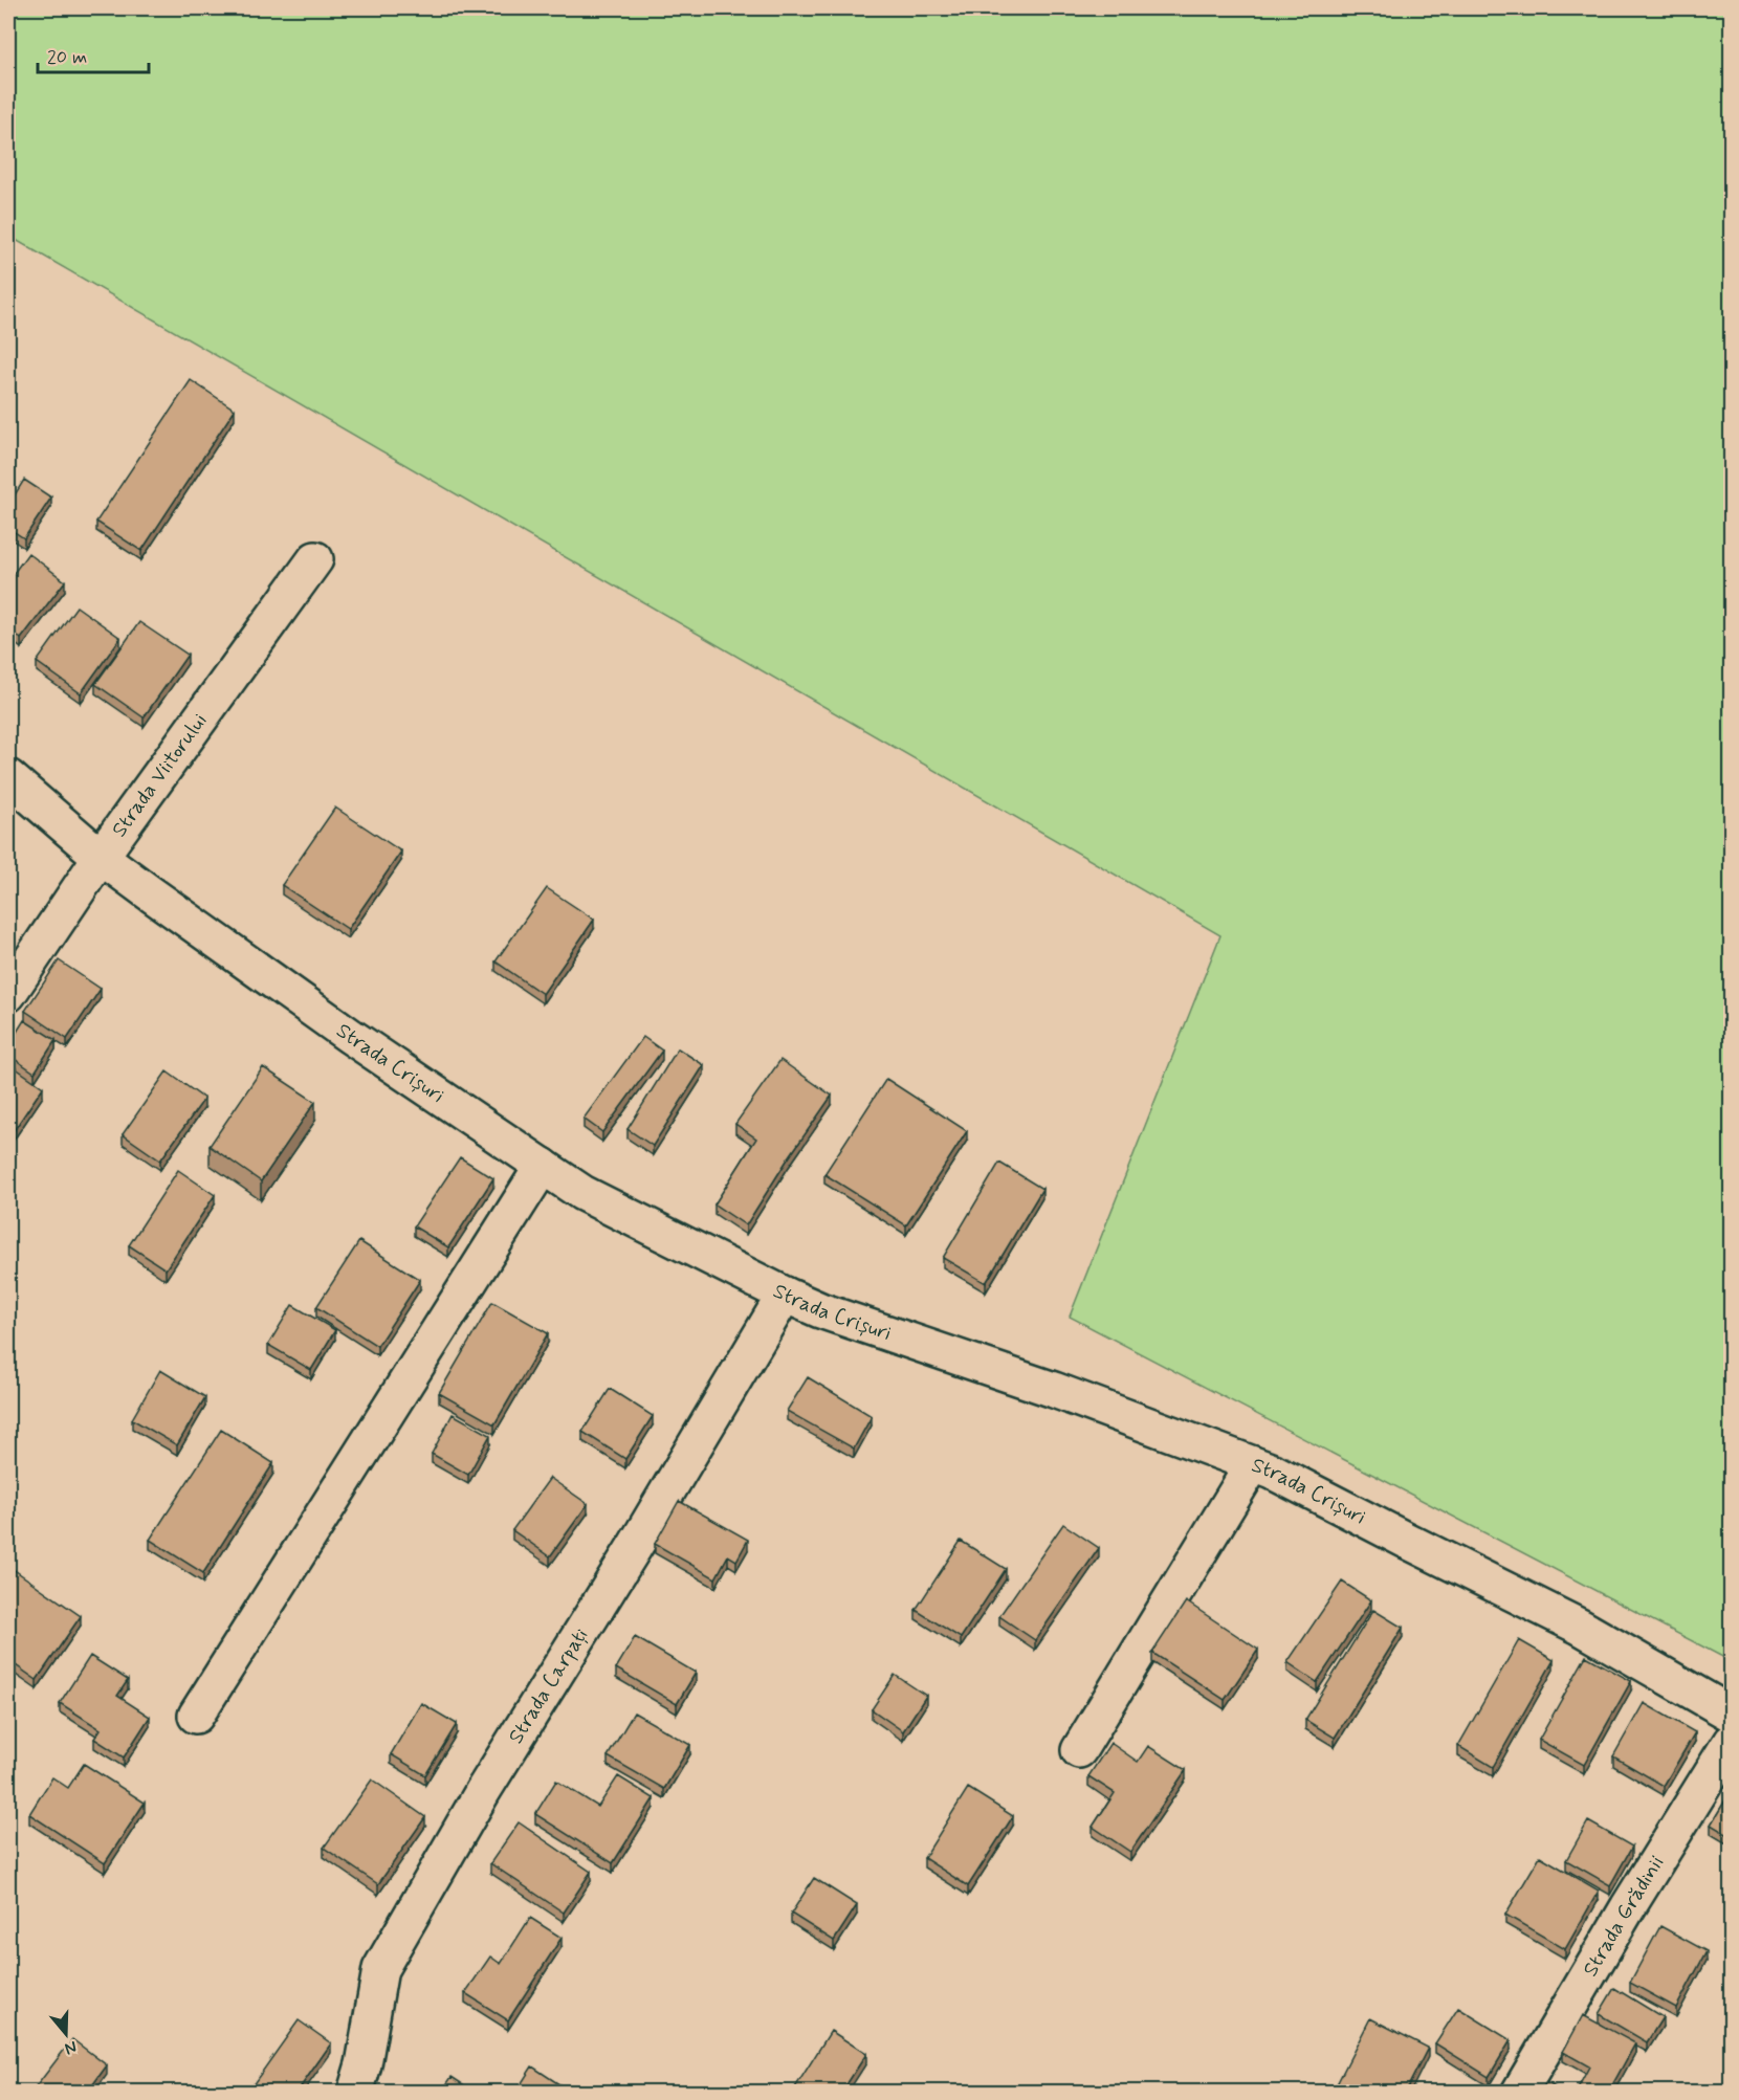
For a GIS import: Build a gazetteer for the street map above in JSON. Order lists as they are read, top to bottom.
{
  "streets": {
    "street": [
      "Strada Viitorului",
      "Strada Crișuri",
      "Strada Carpați",
      "Strada Grădinii"
    ]
  },
  "crossings": [
    ["Strada Viitorului", "Strada Crișuri"],
    ["Strada Crișuri", "Strada Carpați"]
  ],
  "scale_bar": "20 m",
  "north": "bottom"
}
